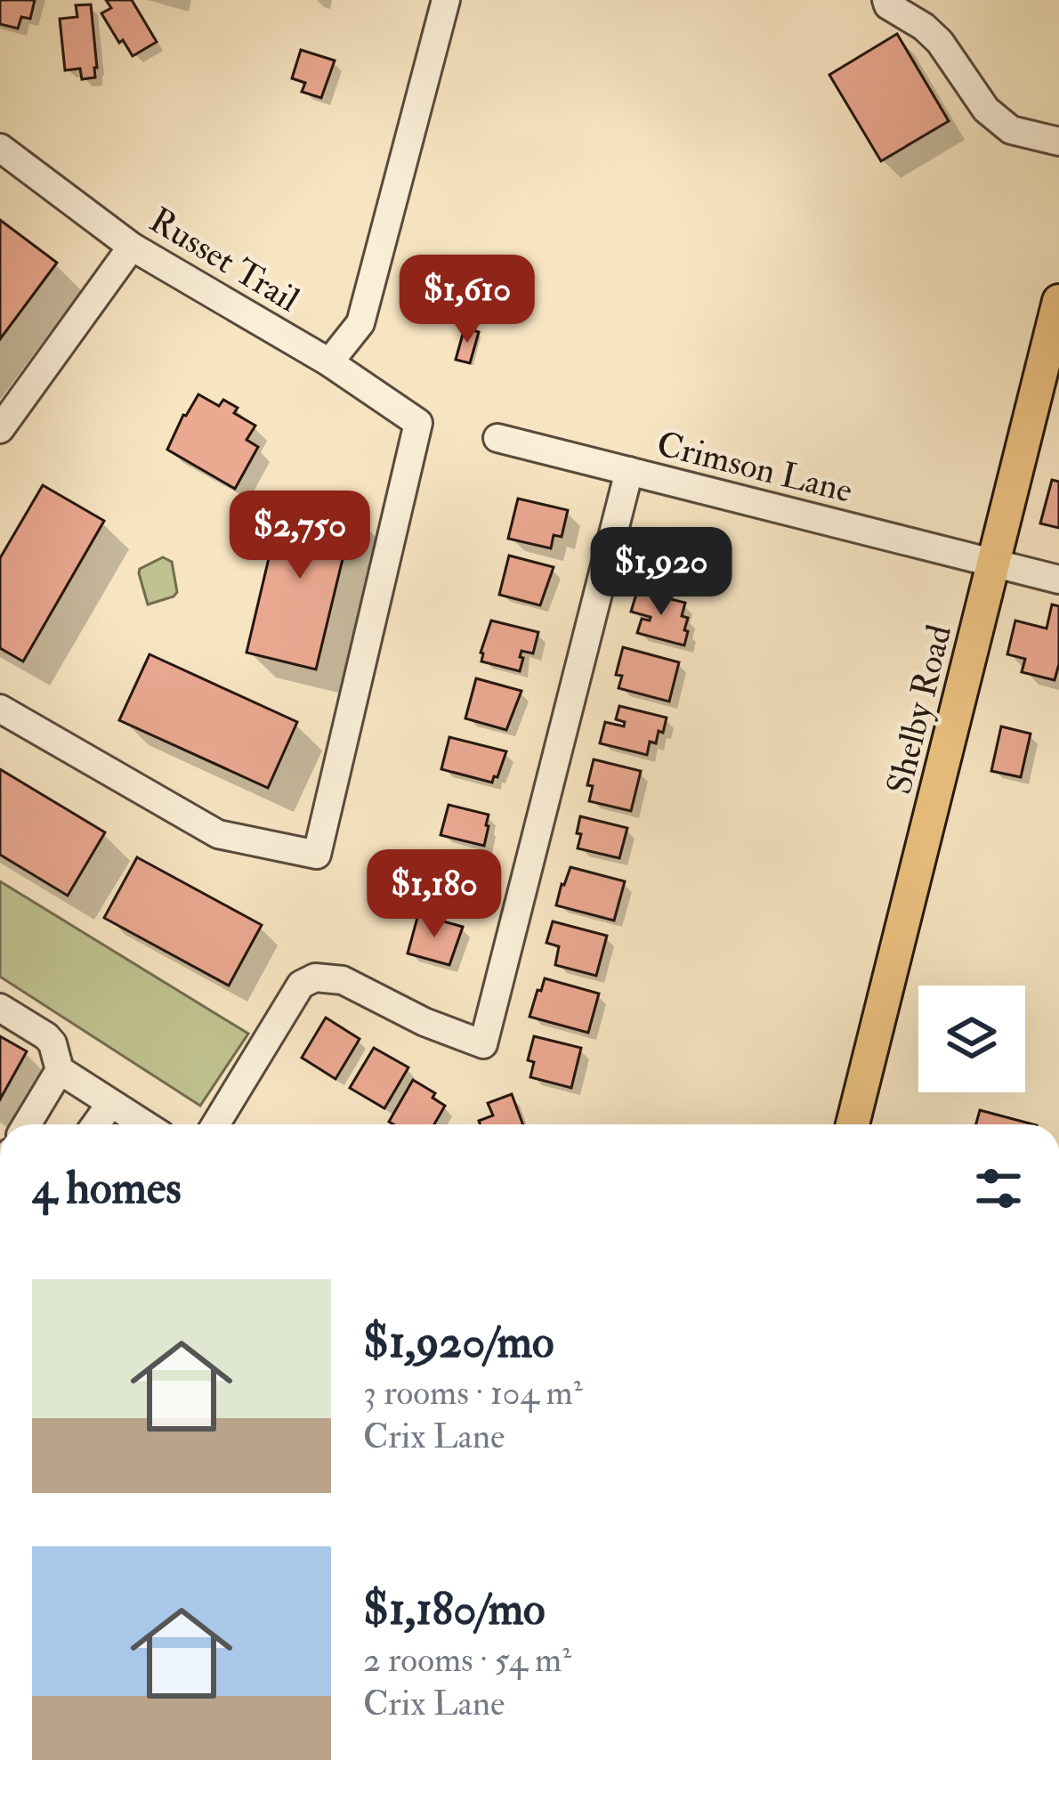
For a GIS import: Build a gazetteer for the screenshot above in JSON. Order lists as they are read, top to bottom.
{
  "streets": {
    "main road": ["Shelby Road"],
    "street": ["Russet Trail", "Crimson Lane"]
  },
  "crossings": [
    ["Crimson Lane", "Shelby Road"]
  ],
  "page": {
    "price": [
      "$1,610",
      "$2,750",
      "$1,920",
      "$1,180"
    ],
    "heading": "4 homes",
    "list": [
      {
        "name": "$1,920/mo",
        "note": "3 rooms · 104 m² · Crix Lane"
      },
      {
        "name": "$1,180/mo",
        "note": "2 rooms · 54 m² · Crix Lane"
      }
    ]
  }
}
